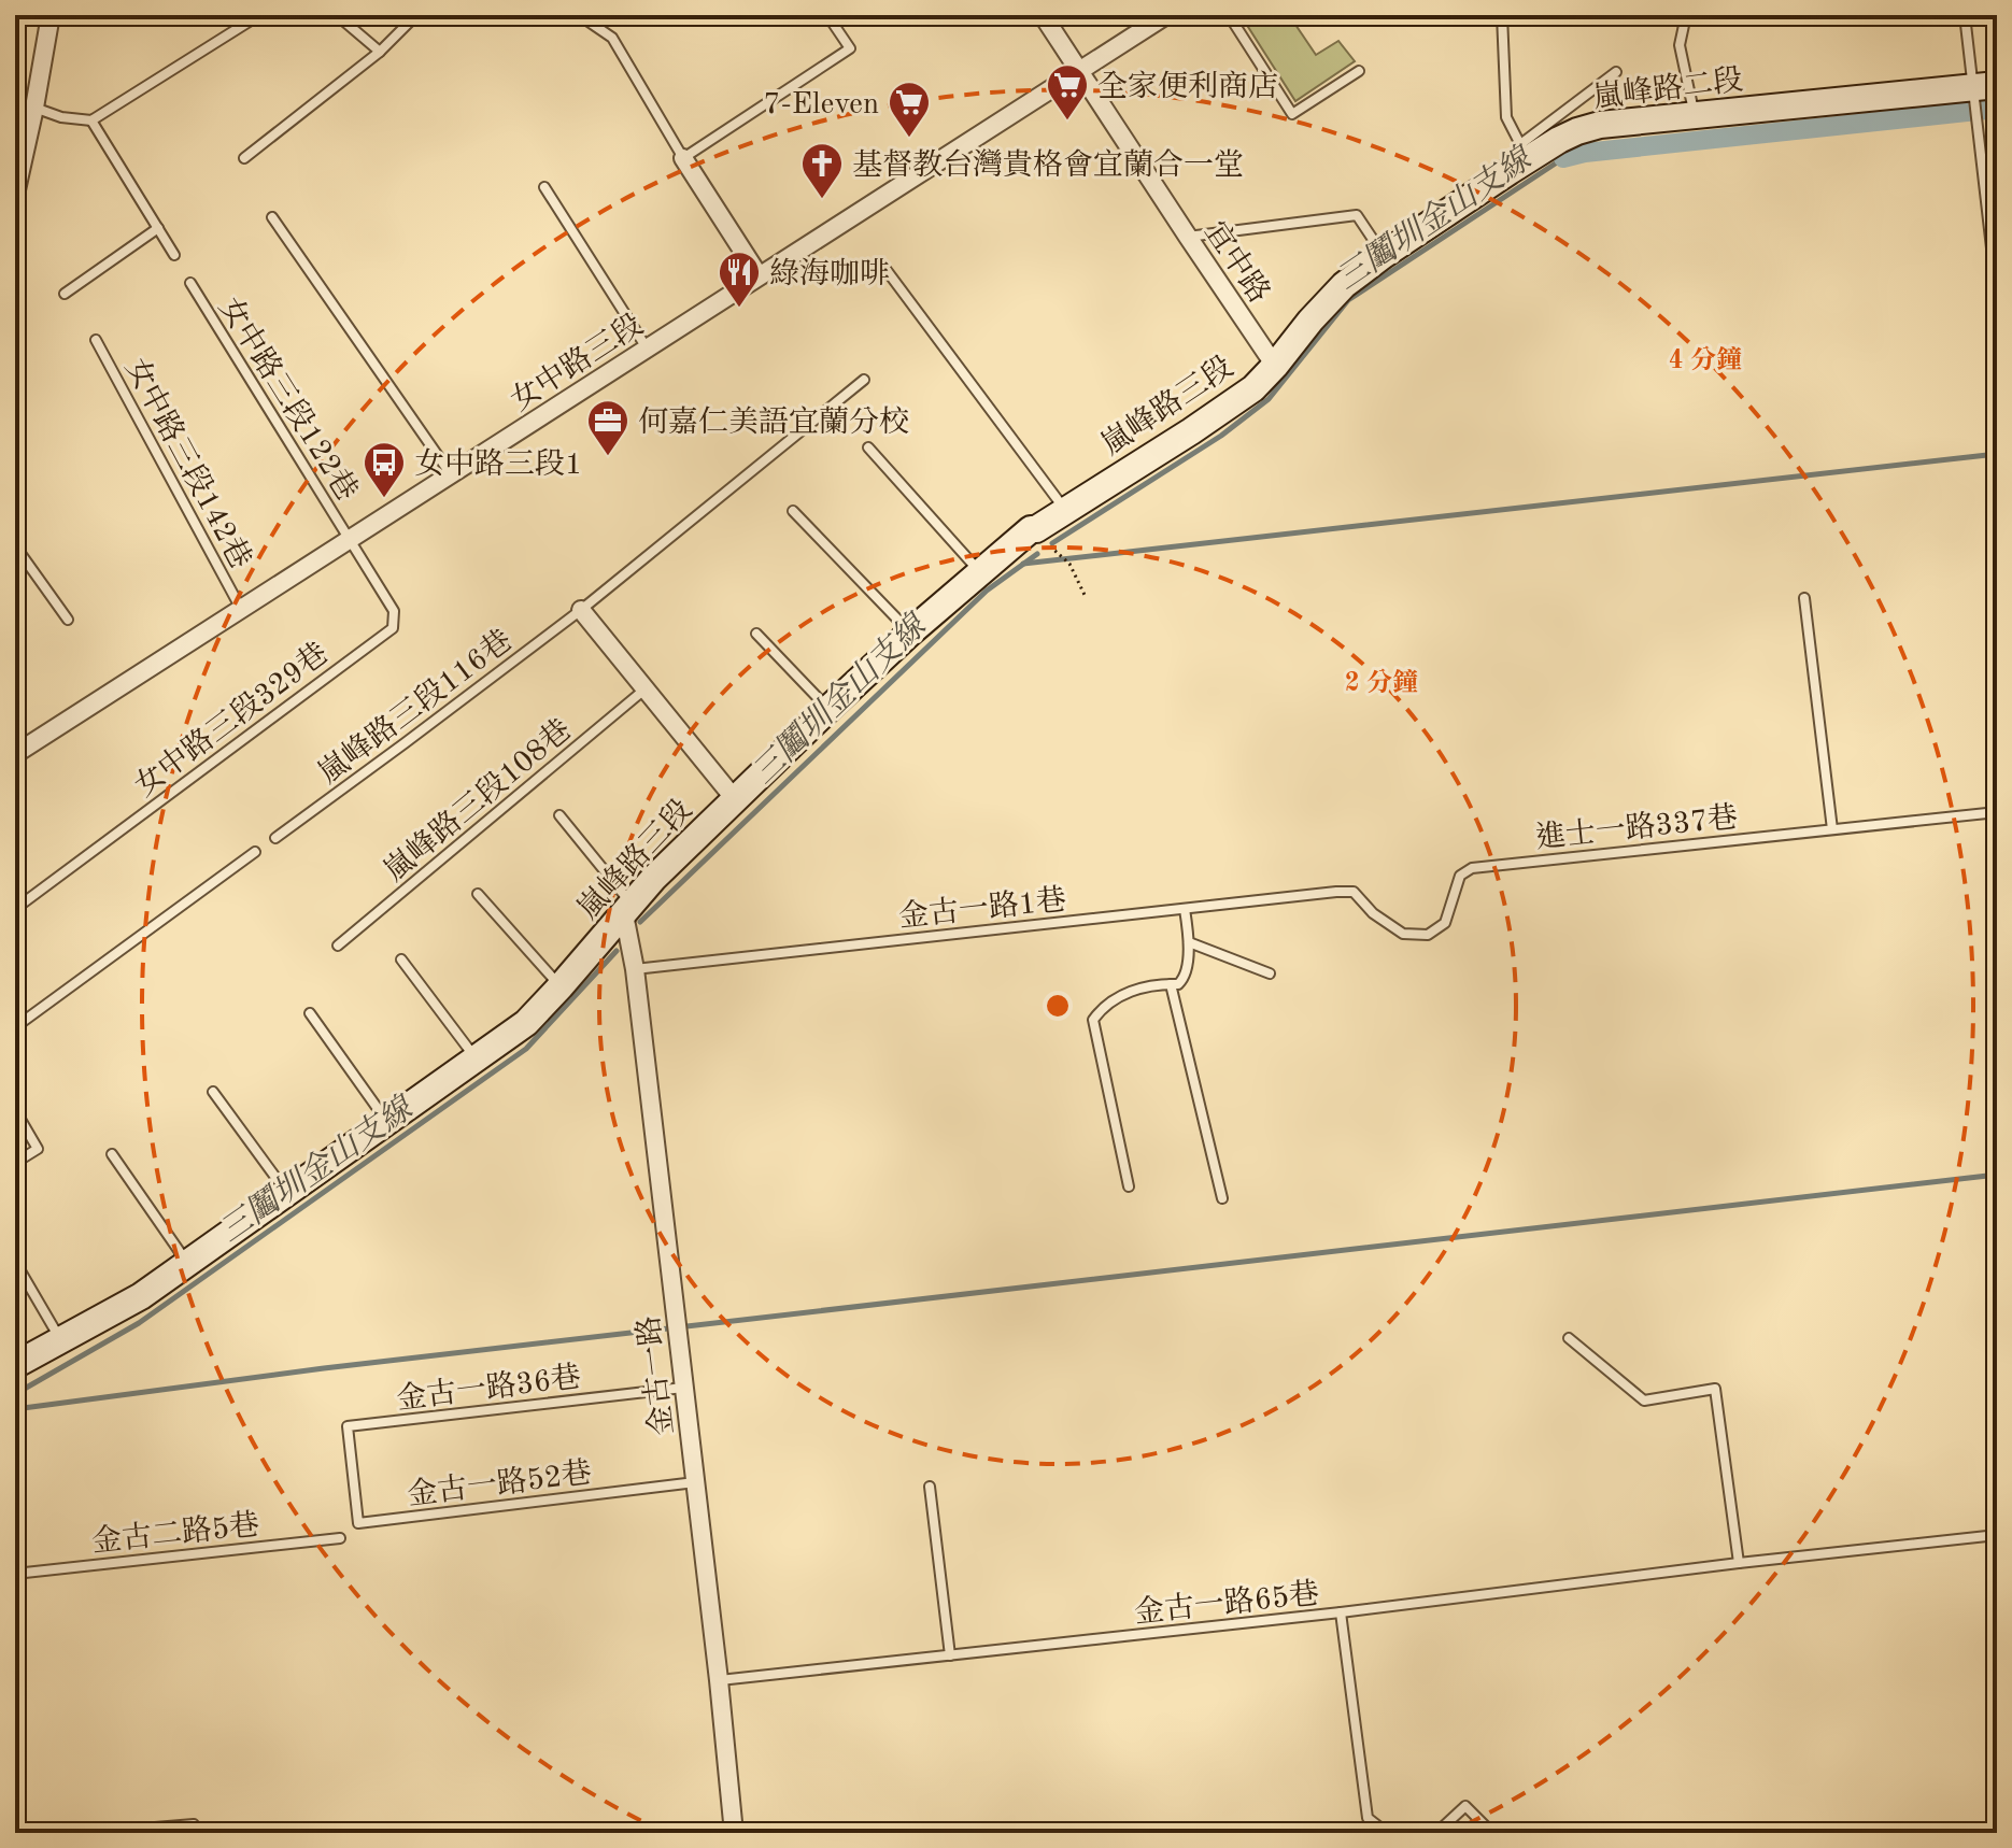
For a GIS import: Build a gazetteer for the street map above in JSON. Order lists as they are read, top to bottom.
{
  "streets": {
    "street": [
      "嵐峰路二段",
      "宜中路",
      "女中路三段",
      "嵐峰路三段",
      "金古一路"
    ],
    "lane": [
      "女中路三段122巷",
      "女中路三段142巷",
      "嵐峰路三段116巷",
      "女中路三段329巷",
      "嵐峰路三段108巷",
      "進士一路337巷",
      "金古一路1巷",
      "金古一路36巷",
      "金古一路52巷",
      "金古二路5巷",
      "金古一路65巷"
    ]
  },
  "crossings": [
    ["嵐峰路二段", "宜中路"],
    ["嵐峰路二段", "嵐峰路三段"],
    ["宜中路", "女中路三段"],
    ["宜中路", "嵐峰路三段"],
    ["女中路三段", "女中路三段122巷"],
    ["女中路三段", "女中路三段142巷"],
    ["女中路三段", "女中路三段329巷"],
    ["女中路三段122巷", "女中路三段329巷"],
    ["嵐峰路三段", "金古一路"],
    ["進士一路337巷", "金古一路1巷"],
    ["金古一路1巷", "金古一路"],
    ["金古一路", "金古一路36巷"],
    ["金古一路", "金古一路52巷"],
    ["金古一路", "金古一路65巷"],
    ["金古一路36巷", "金古一路52巷"]
  ],
  "water": ["三鬮圳金山支線"],
  "places": {
    "supermarket": ["全家便利商店", "7-Eleven"],
    "church": ["基督教台灣貴格會宜蘭合一堂"],
    "restaurant": ["綠海咖啡"],
    "office": ["何嘉仁美語宜蘭分校"],
    "bus stop": ["女中路三段1"]
  },
  "rings": ["4 分鐘", "2 分鐘"]
}
